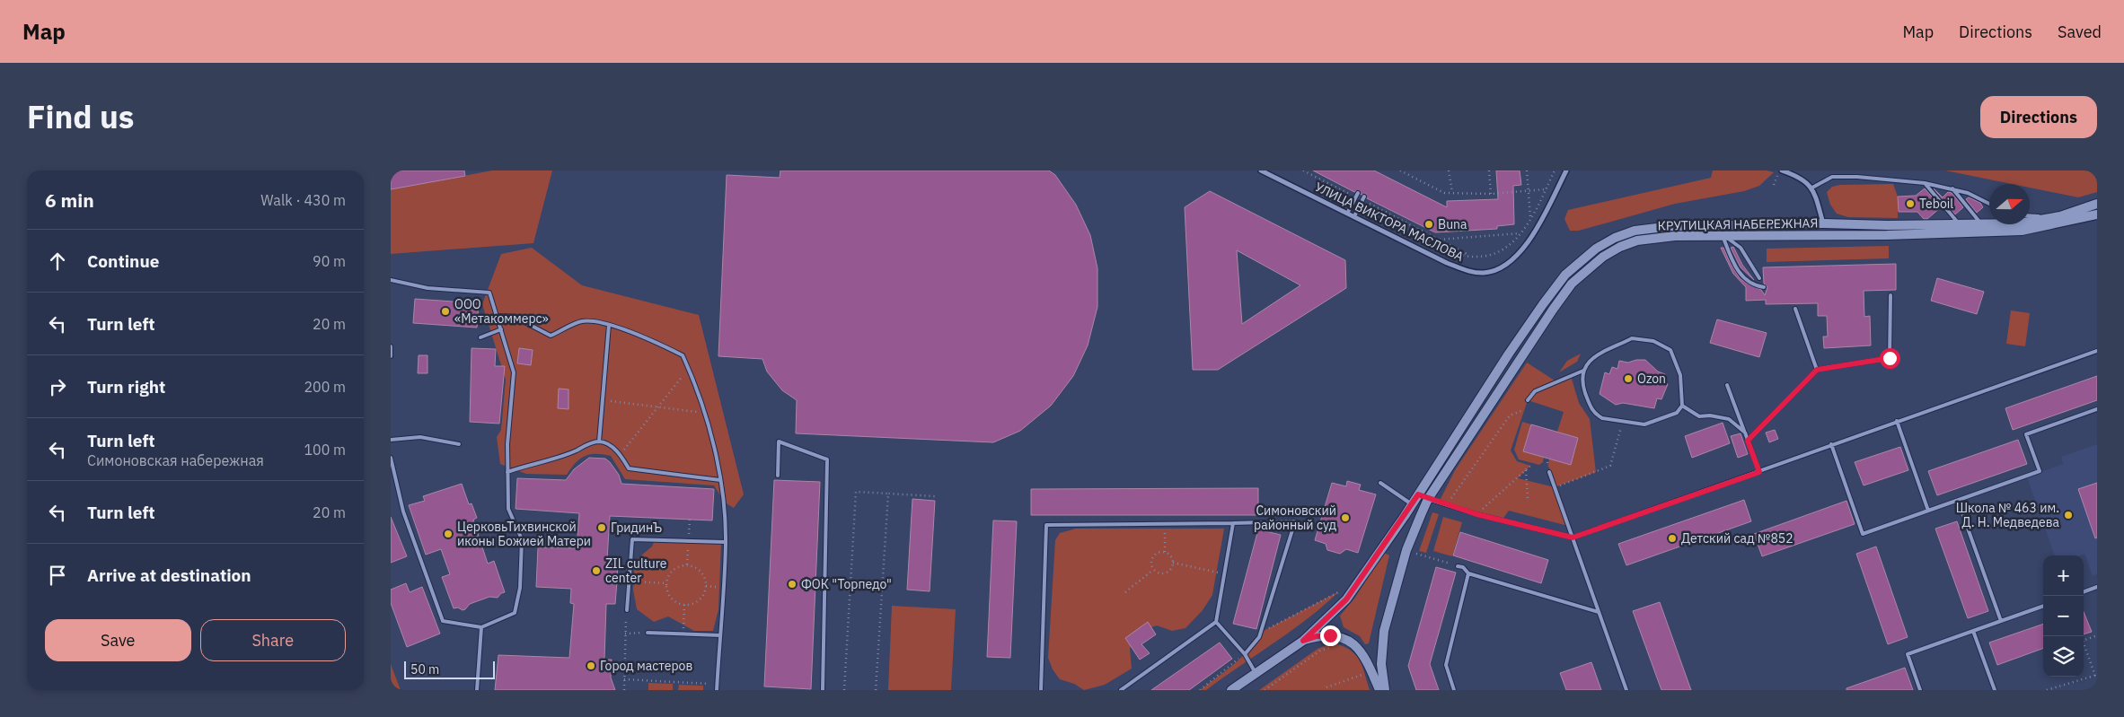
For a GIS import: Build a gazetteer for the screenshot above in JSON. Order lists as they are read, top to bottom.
{
  "streets": {
    "main road": ["КРУТИЦКАЯ НАБЕРЕЖНАЯ"],
    "street": ["УЛИЦА ВИКТОРА МАСЛОВА"]
  },
  "places": [
    "Teboil",
    "Buna",
    "ООО «Метакоммерс»",
    "Ozon",
    "Школа № 463 им. Д. Н. Медведева",
    "Симоновский районный суд",
    "ГридинЪ",
    "ЦерковьТихвинской иконы Божией Матери",
    "Детский сад №852",
    "ZIL culture center",
    "ФОК \"Торпедо\"",
    "Город мастеров"
  ],
  "scale_bar": "50 m",
  "north": "right",
  "page": {
    "header": "Map",
    "nav": ["Map", "Directions", "Saved"],
    "title": "Find us",
    "buttons": [
      "Directions",
      ["Save", "Share"]
    ],
    "heading": ["6 min", "Walk · 430 m"],
    "list": [
      ["Continue", "90 m"],
      ["Turn left", "20 m"],
      ["Turn right", "200 m"],
      ["Turn left", "Симоновская набережная", "100 m"],
      ["Turn left", "20 m"],
      "Arrive at destination"
    ],
    "map_buttons": ["+", "−"],
    "scale": "50 m"
  }
}
